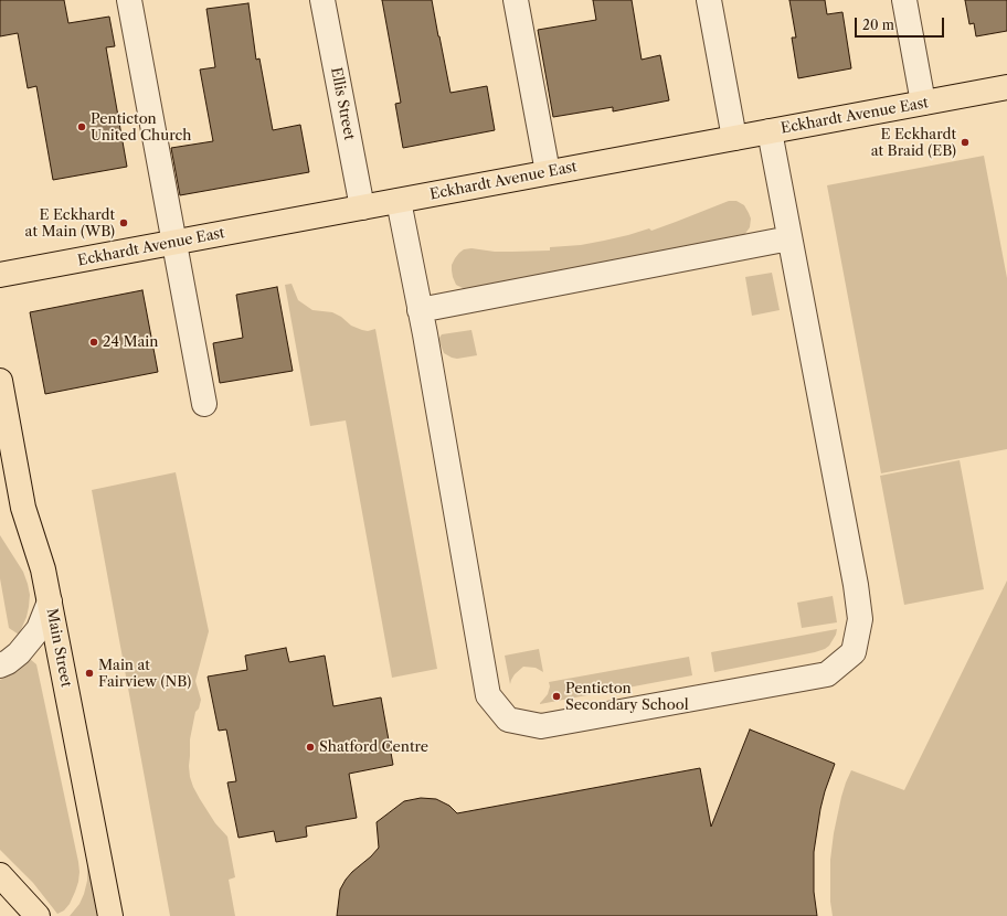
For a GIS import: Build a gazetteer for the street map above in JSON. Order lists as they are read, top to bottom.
{
  "streets": {
    "main road": ["Eckhardt Avenue East", "Main Street"],
    "street": ["Ellis Street"]
  },
  "crossings": [
    ["Ellis Street", "Eckhardt Avenue East"]
  ],
  "places": [
    "Penticton United Church",
    "E Eckhardt at Braid (EB)",
    "E Eckhardt at Main (WB)",
    "24 Main",
    "Main at Fairview (NB)",
    "Penticton Secondary School",
    "Shatford Centre"
  ],
  "scale_bar": "20 m"
}
